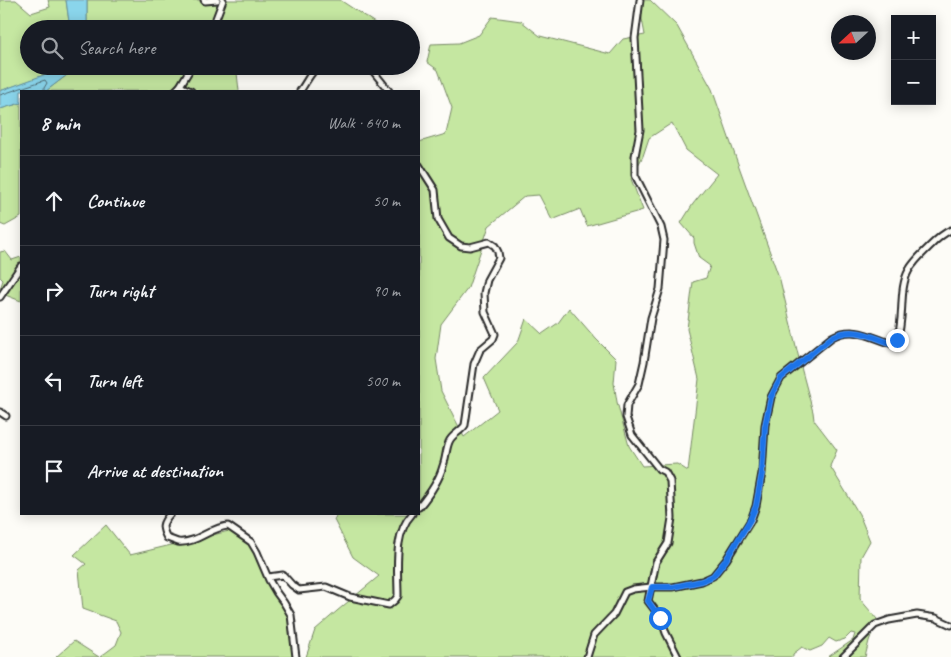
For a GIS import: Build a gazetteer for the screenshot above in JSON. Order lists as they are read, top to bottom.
{
  "north": "left",
  "page": {
    "map_buttons": ["+", "−"],
    "search": "Search here",
    "heading": ["8 min", "Walk · 640 m"],
    "list": [
      ["Continue", "50 m"],
      ["Turn right", "90 m"],
      ["Turn left", "500 m"],
      "Arrive at destination"
    ]
  }
}
